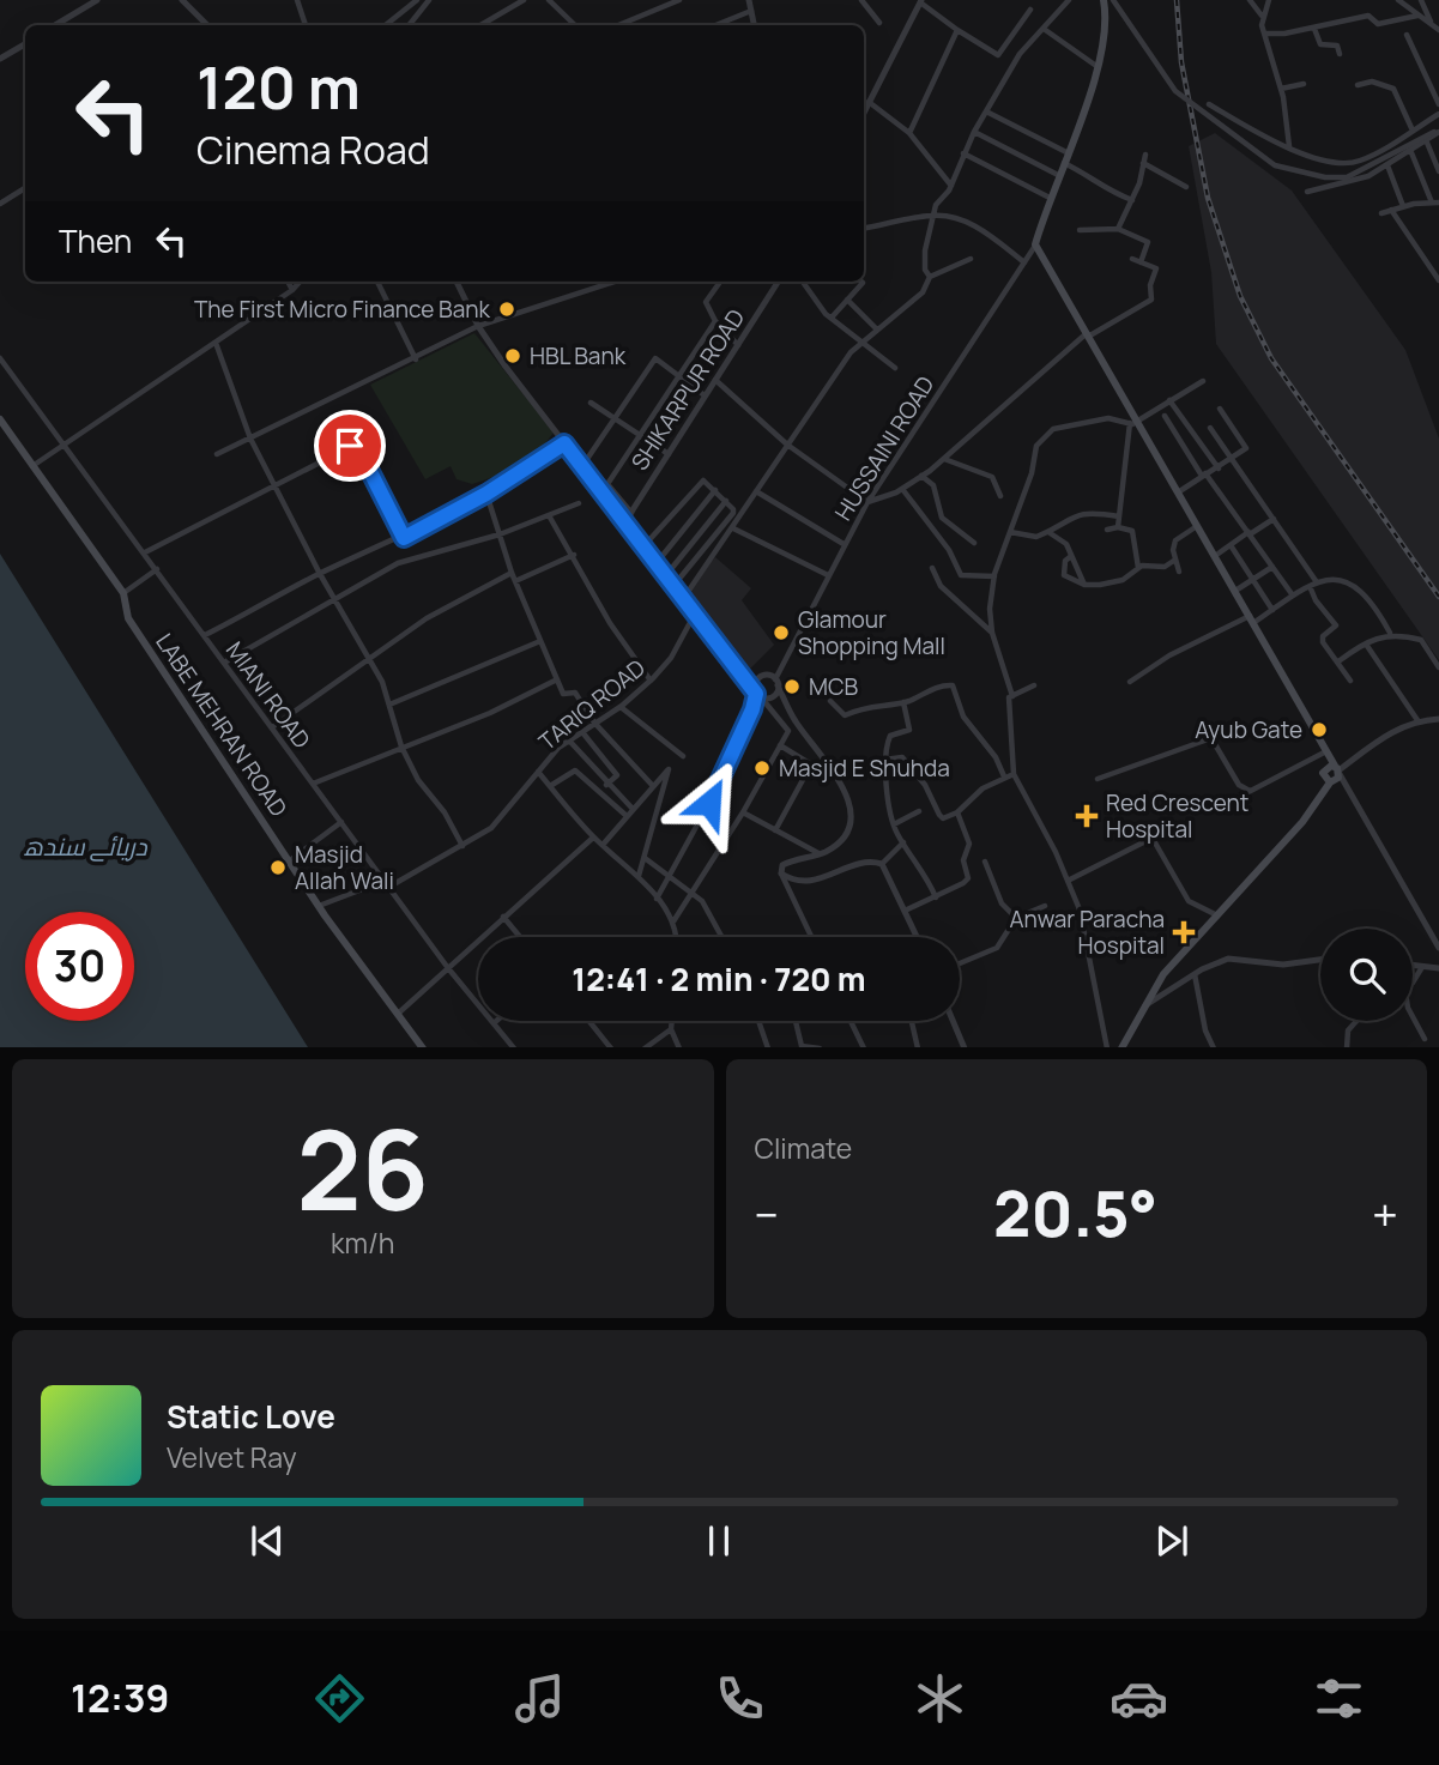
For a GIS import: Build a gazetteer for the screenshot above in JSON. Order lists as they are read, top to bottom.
{
  "streets": {
    "main road": ["LABE MEHRAN ROAD"],
    "street": [
      "SHIKARPUR ROAD",
      "HUSSAINI ROAD",
      "MIANI ROAD",
      "TARIQ ROAD"
    ]
  },
  "crossings": [
    ["MIANI ROAD", "TARIQ ROAD"],
    ["TARIQ ROAD", "LABE MEHRAN ROAD"]
  ],
  "water": ["دریائے سندھ"],
  "places": {
    "other": [
      "The First Micro Finance Bank",
      "HBL Bank",
      "Glamour Shopping Mall",
      "MCB",
      "Ayub Gate",
      "Masjid E Shuhda",
      "Masjid Allah Wali"
    ],
    "health": ["Red Crescent Hospital", "Anwar Paracha Hospital"]
  },
  "page": {
    "turn": ["120 m", "Cinema Road"],
    "then": "Then",
    "limit": "30",
    "trip": "12:41 · 2 min · 720 m",
    "tile": [
      ["26", "km/h"],
      "Climate"
    ],
    "heat": ["−", "20.5°", "+"],
    "song": ["Static Love", "Velvet Ray"],
    "tabs": "12:39"
  }
}
